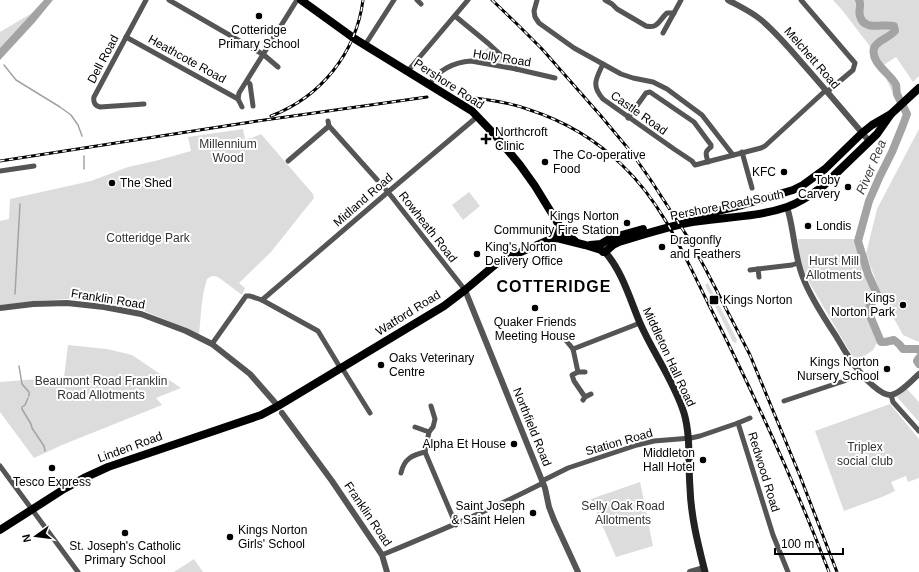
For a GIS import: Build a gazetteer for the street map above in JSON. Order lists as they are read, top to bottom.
{
  "streets": {
    "main road": [
      "Pershore Road",
      "Pershore Road South",
      "Watford Road",
      "Middleton Hall Road",
      "Linden Road"
    ],
    "street": [
      "Holly Road",
      "Melchett Road",
      "Dell Road",
      "Heathcote Road",
      "Castle Road",
      "Midland Road",
      "Rowheath Road",
      "Franklin Road",
      "Northfield Road",
      "Station Road",
      "Redwood Road"
    ]
  },
  "crossings": [
    ["Holly Road", "Pershore Road"],
    ["Melchett Road", "Pershore Road South"],
    ["Dell Road", "Heathcote Road"],
    ["Pershore Road", "Midland Road"],
    ["Pershore Road", "Watford Road"],
    ["Midland Road", "Rowheath Road"],
    ["Pershore Road South", "Middleton Hall Road"],
    ["Rowheath Road", "Watford Road"],
    ["Rowheath Road", "Northfield Road"],
    ["Franklin Road", "Watford Road"],
    ["Franklin Road", "Station Road"],
    ["Franklin Road", "Linden Road"],
    ["Watford Road", "Northfield Road"],
    ["Watford Road", "Linden Road"],
    ["Middleton Hall Road", "Station Road"],
    ["Northfield Road", "Station Road"],
    ["Station Road", "Redwood Road"]
  ],
  "districts": ["COTTERIDGE"],
  "water": ["River Rea"],
  "parks": [
    "Millennium Wood",
    "Cotteridge Park",
    "Hurst Mill Allotments",
    "Beaumont Road Franklin Road Allotments",
    "Triplex social club",
    "Selly Oak Road Allotments"
  ],
  "places": {
    "other": [
      "Cotteridge Primary School",
      "The Co-operative Food",
      "KFC",
      "The Shed",
      "Toby Carvery",
      "Kings Norton Community Fire Station",
      "Londis",
      "Dragonfly and Feathers",
      "King's Norton Delivery Office",
      "Kings Norton Park",
      "Quaker Friends Meeting House",
      "Oaks Veterinary Centre",
      "Kings Norton Nursery School",
      "Alpha Et House",
      "Middleton Hall Hotel",
      "Tesco Express",
      "Saint Joseph & Saint Helen",
      "St. Joseph's Catholic Primary School",
      "Kings Norton Girls' School"
    ],
    "health": ["Northcroft Clinic"],
    "transit": ["Kings Norton"]
  },
  "scale_bar": "100 m",
  "north": "left"
}
